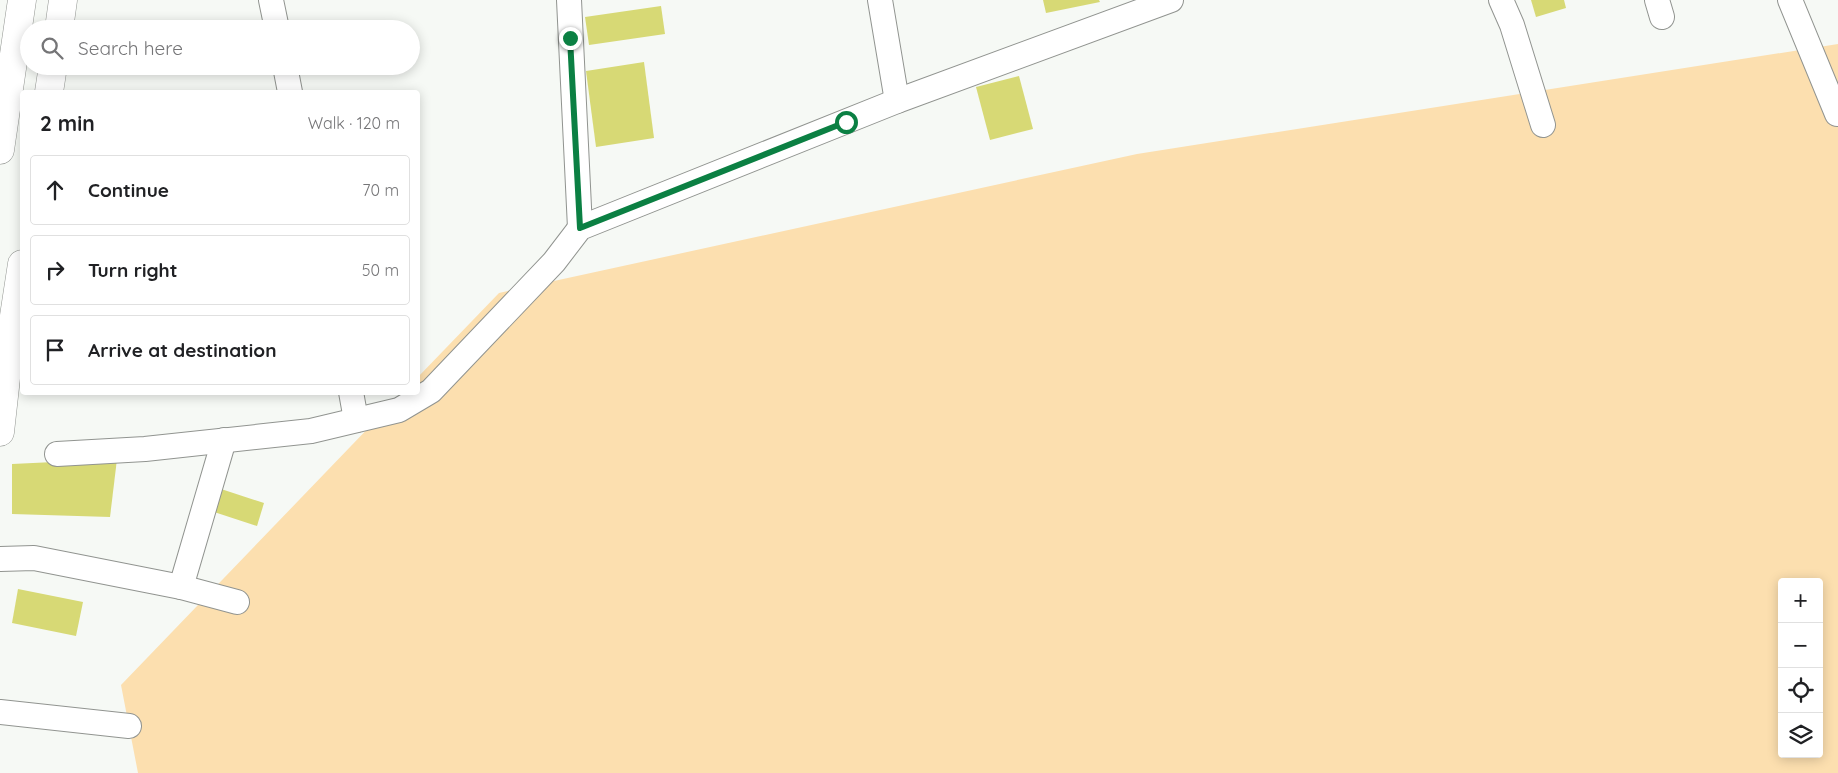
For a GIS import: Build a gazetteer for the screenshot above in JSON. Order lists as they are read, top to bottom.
{
  "page": {
    "search": "Search here",
    "heading": ["2 min", "Walk · 120 m"],
    "list": [
      ["Continue", "70 m"],
      ["Turn right", "50 m"],
      "Arrive at destination"
    ],
    "map_buttons": ["+", "−"]
  }
}
